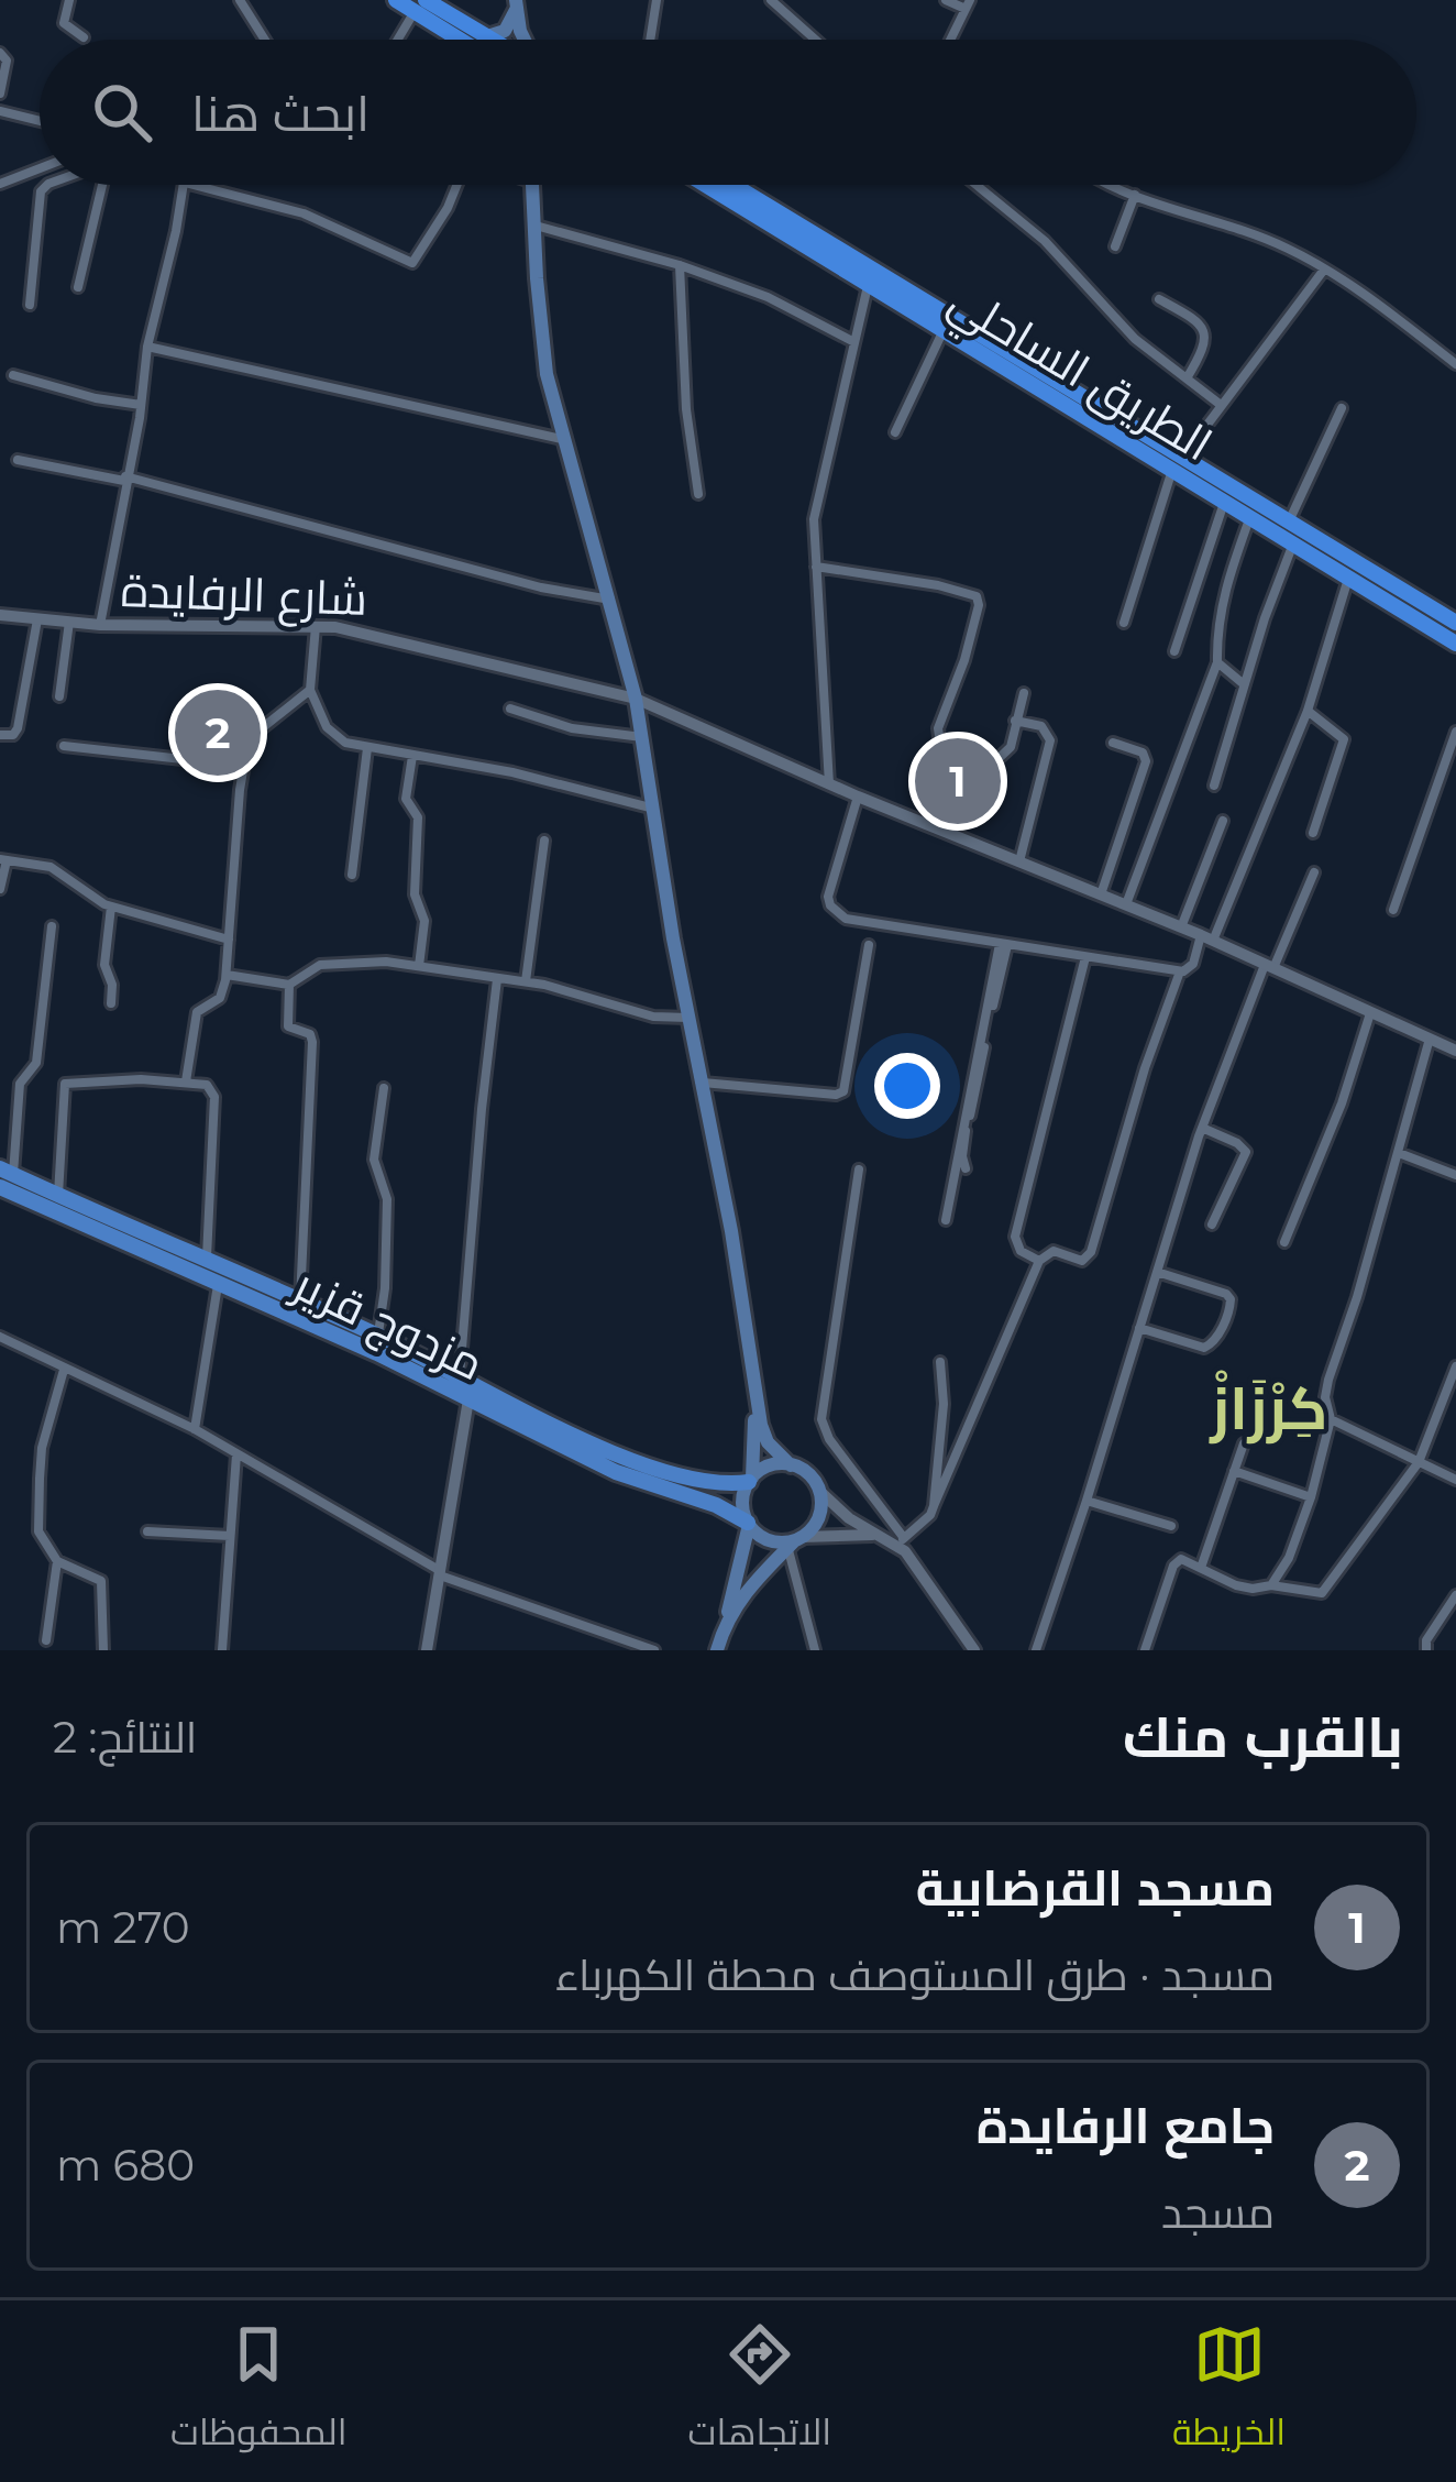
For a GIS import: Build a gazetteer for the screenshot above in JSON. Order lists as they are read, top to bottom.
{
  "streets": {
    "highway": ["الطريق الساحلي"],
    "main road": ["مزدوج قزير"],
    "street": ["شارع الرفايدة"]
  },
  "districts": ["كِرْزَازْ"],
  "page": {
    "search": "ابحث هنا",
    "pins": ["2", "1"],
    "heading": ["بالقرب منك", "النتائج: 2"],
    "list": [
      {
        "mark": "1",
        "name": "مسجد القرضابية",
        "note": "مسجد · طرق المستوصف محطة الكهرباء",
        "value": "270 m"
      },
      {
        "mark": "2",
        "name": "جامع الرفايدة",
        "note": "مسجد",
        "value": "680 m"
      }
    ],
    "nav": ["الخريطة", "الاتجاهات", "المحفوظات"]
  }
}
